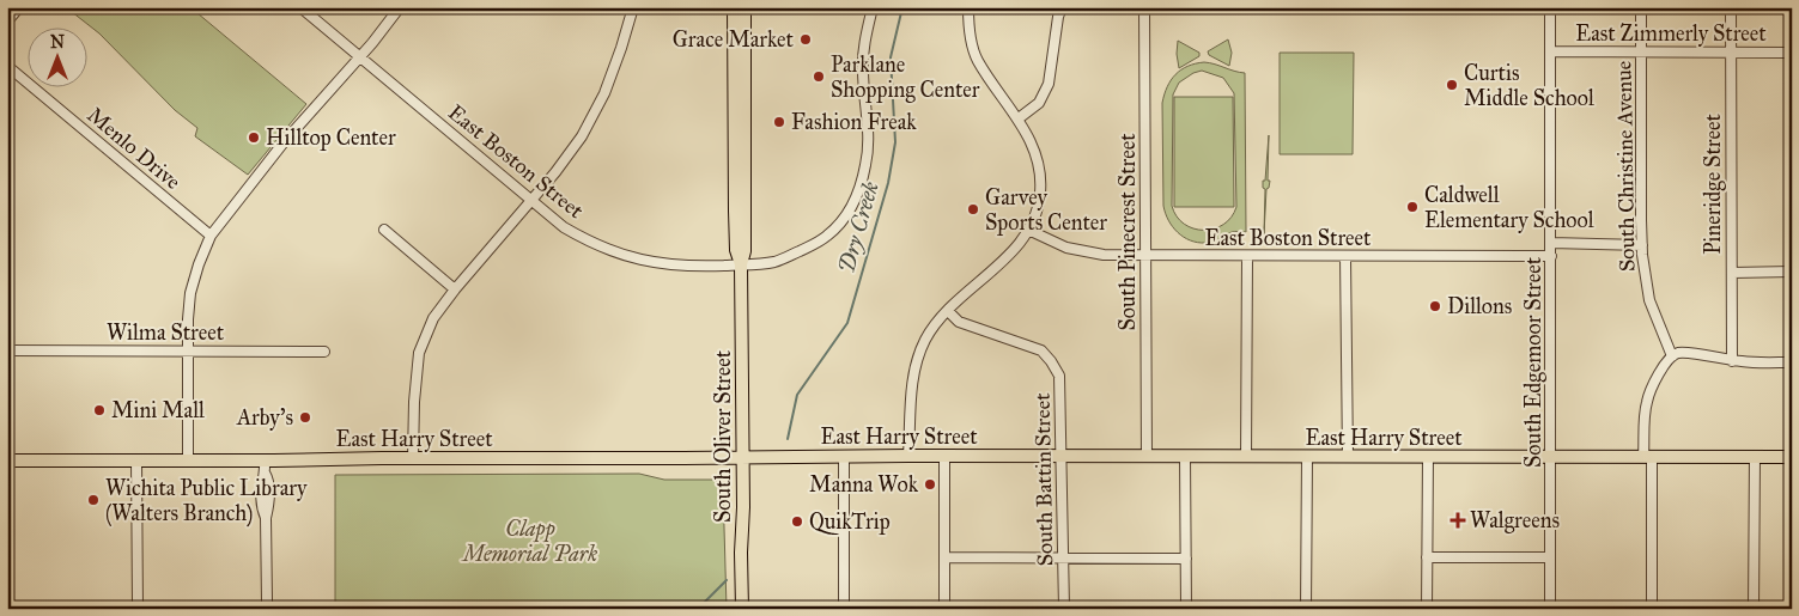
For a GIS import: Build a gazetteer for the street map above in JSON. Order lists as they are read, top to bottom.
{
  "streets": {
    "main road": ["South Oliver Street", "East Harry Street"],
    "street": [
      "East Zimmerly Street",
      "Menlo Drive",
      "East Boston Street",
      "South Christine Avenue",
      "Pineridge Street",
      "South Pinecrest Street",
      "Wilma Street",
      "South Edgemoor Street",
      "South Battin Street"
    ]
  },
  "crossings": [
    ["East Zimmerly Street", "South Christine Avenue"],
    ["East Zimmerly Street", "Pineridge Street"],
    ["East Zimmerly Street", "South Edgemoor Street"],
    ["East Boston Street", "South Pinecrest Street"],
    ["East Boston Street", "South Edgemoor Street"],
    ["East Boston Street", "South Oliver Street"],
    ["South Pinecrest Street", "East Harry Street"],
    ["South Edgemoor Street", "East Harry Street"],
    ["South Oliver Street", "East Harry Street"],
    ["East Harry Street", "South Battin Street"]
  ],
  "water": ["Dry Creek"],
  "parks": ["Clapp Memorial Park"],
  "places": {
    "other": [
      "Grace Market",
      "Parklane Shopping Center",
      "Curtis Middle School",
      "Fashion Freak",
      "Hilltop Center",
      "Caldwell Elementary School",
      "Garvey Sports Center",
      "Dillons",
      "Mini Mall",
      "Arby's",
      "Manna Wok",
      "Wichita Public Library (Walters Branch)",
      "QuikTrip"
    ],
    "health": ["Walgreens"]
  },
  "north": "top"
}
